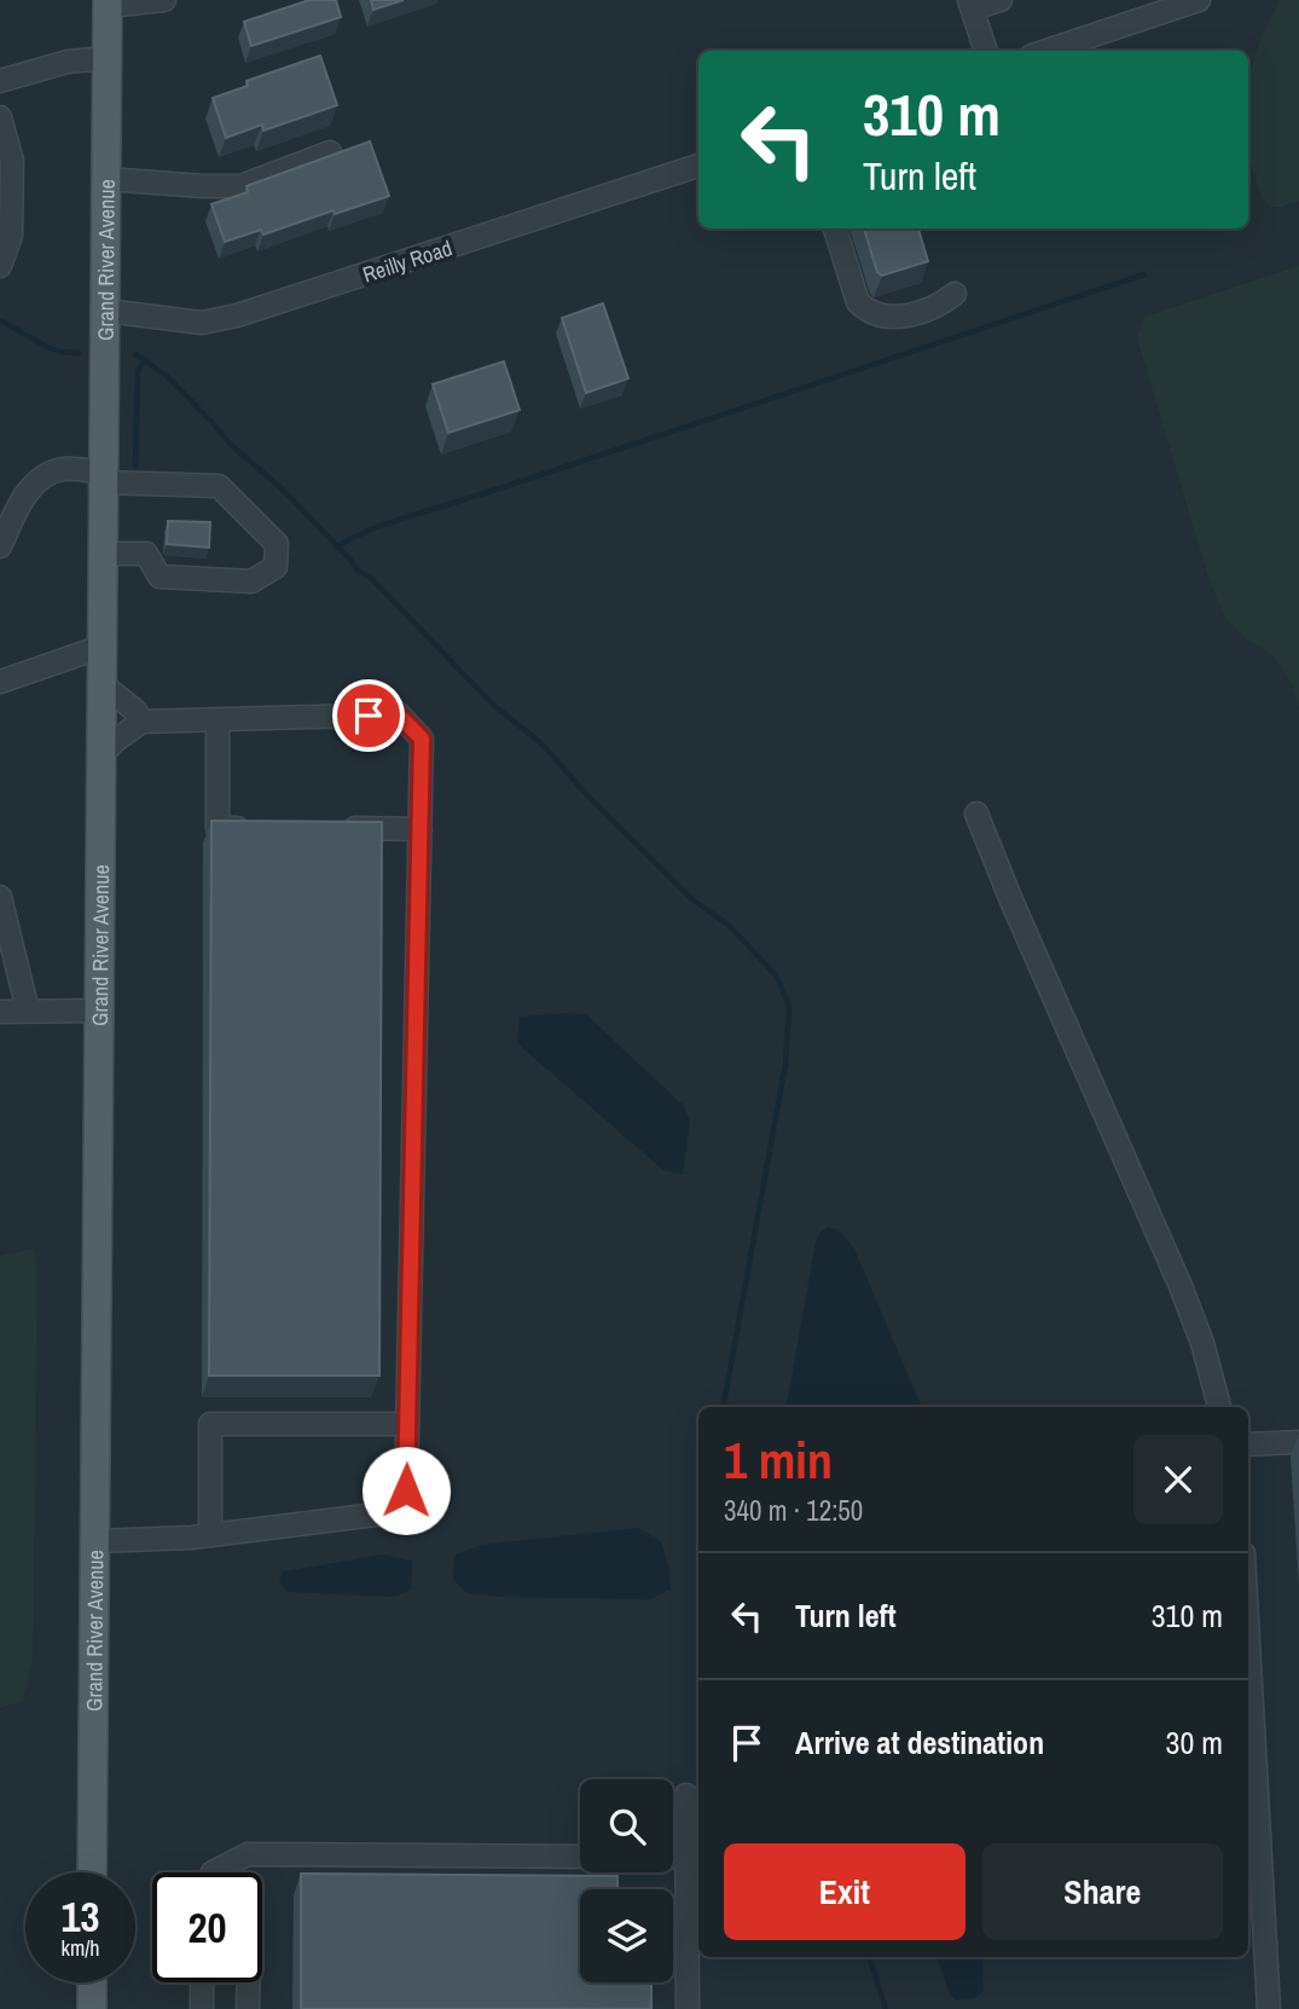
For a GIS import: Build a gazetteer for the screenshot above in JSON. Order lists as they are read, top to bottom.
{
  "streets": {
    "main road": ["Grand River Avenue"],
    "street": ["Reilly Road"]
  },
  "crossings": [
    ["Grand River Avenue", "Reilly Road"]
  ],
  "page": {
    "turn": ["310 m", "Turn left"],
    "heading": ["1 min", "340 m · 12:50"],
    "list": [
      {
        "name": "Turn left",
        "value": "310 m"
      },
      {
        "name": "Arrive at destination",
        "value": "30 m"
      }
    ],
    "buttons": ["Exit", "Share"],
    "speed": "13 km/h",
    "limit": "20"
  }
}
